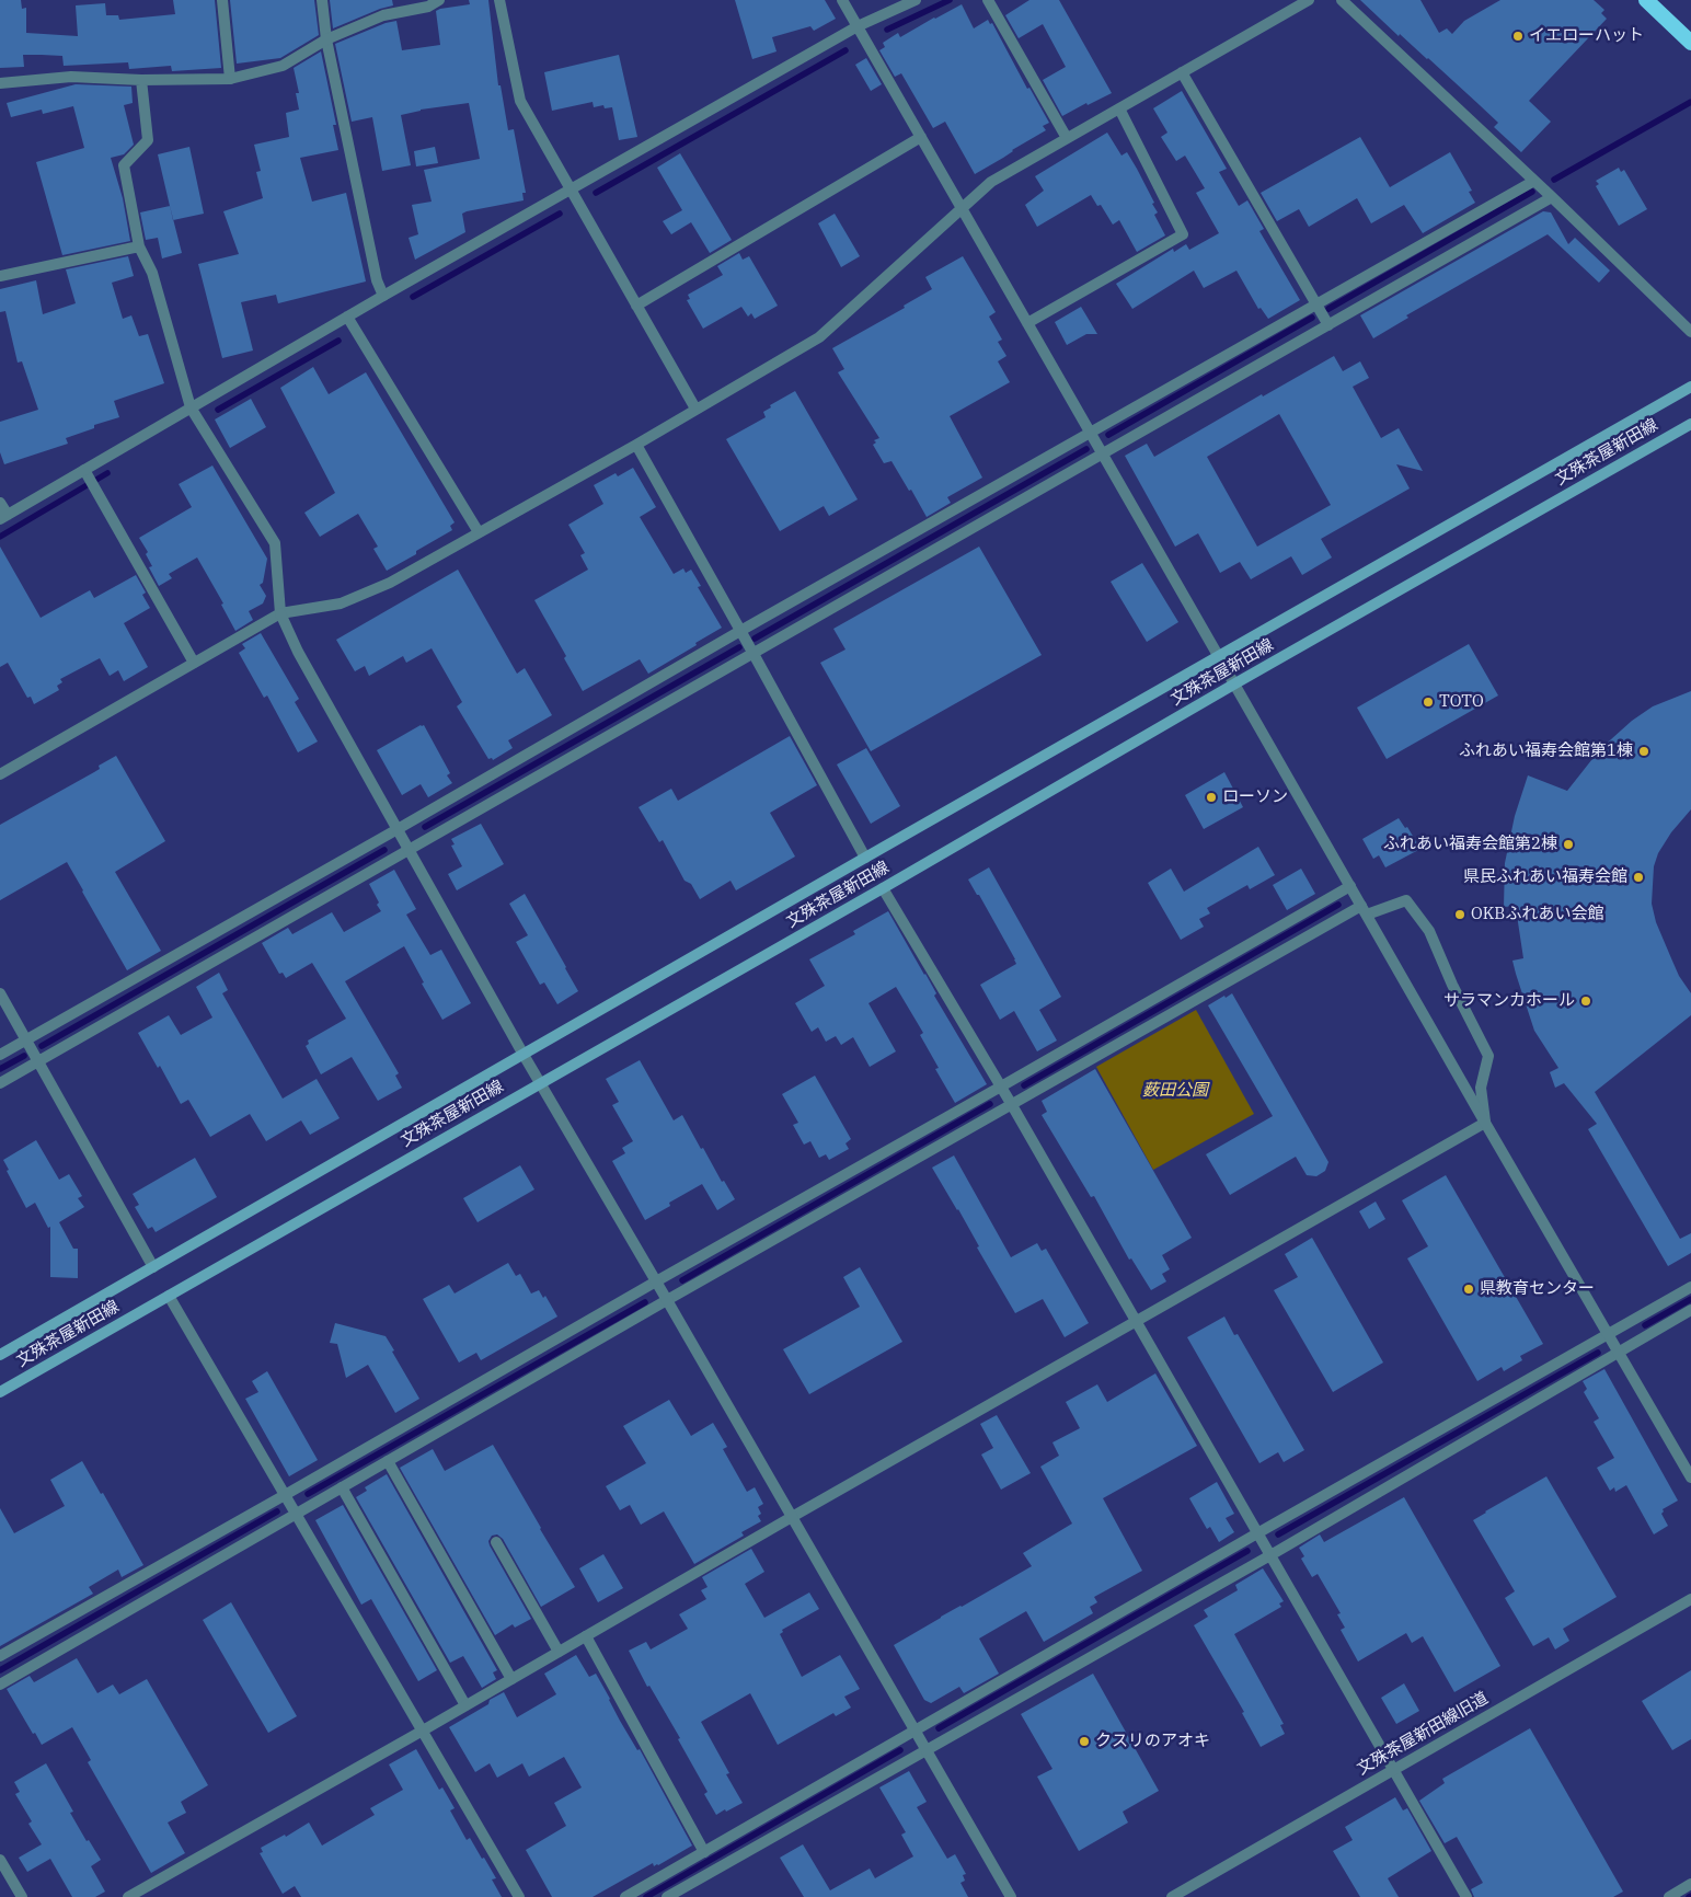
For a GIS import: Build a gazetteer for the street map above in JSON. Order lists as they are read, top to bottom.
{
  "streets": {
    "main road": ["文殊茶屋新田線"],
    "street": ["文殊茶屋新田線旧道"]
  },
  "parks": ["薮田公園"],
  "places": [
    "イエローハット",
    "TOTO",
    "ふれあい福寿会館第1棟",
    "ローソン",
    "ふれあい福寿会館第2棟",
    "県民ふれあい福寿会館",
    "OKBふれあい会館",
    "サラマンカホール",
    "県教育センター",
    "クスリのアオキ"
  ]
}
